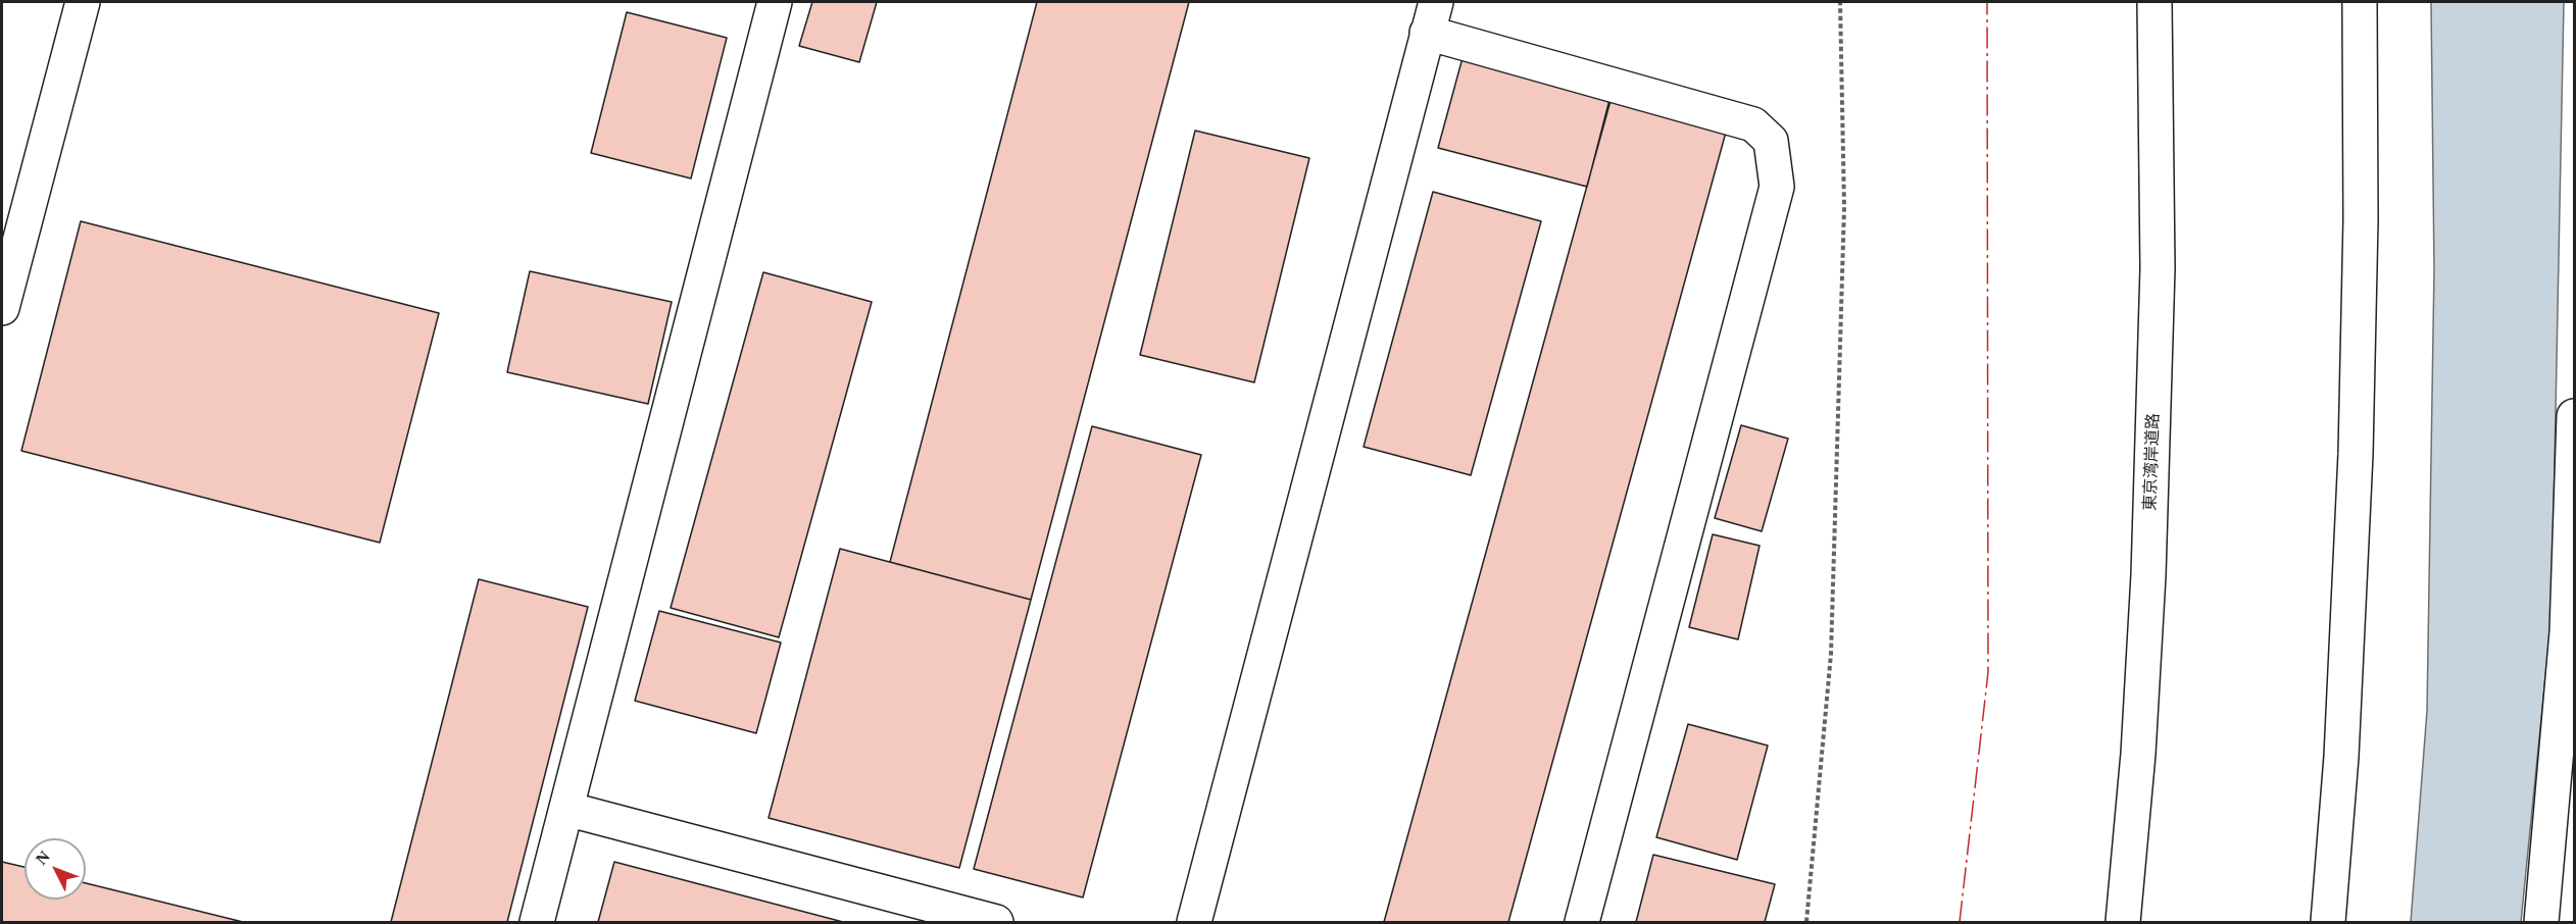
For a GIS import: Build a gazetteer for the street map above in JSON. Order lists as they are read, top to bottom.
{
  "streets": {
    "main road": ["東京湾岸道路"]
  },
  "north": "top left"
}
